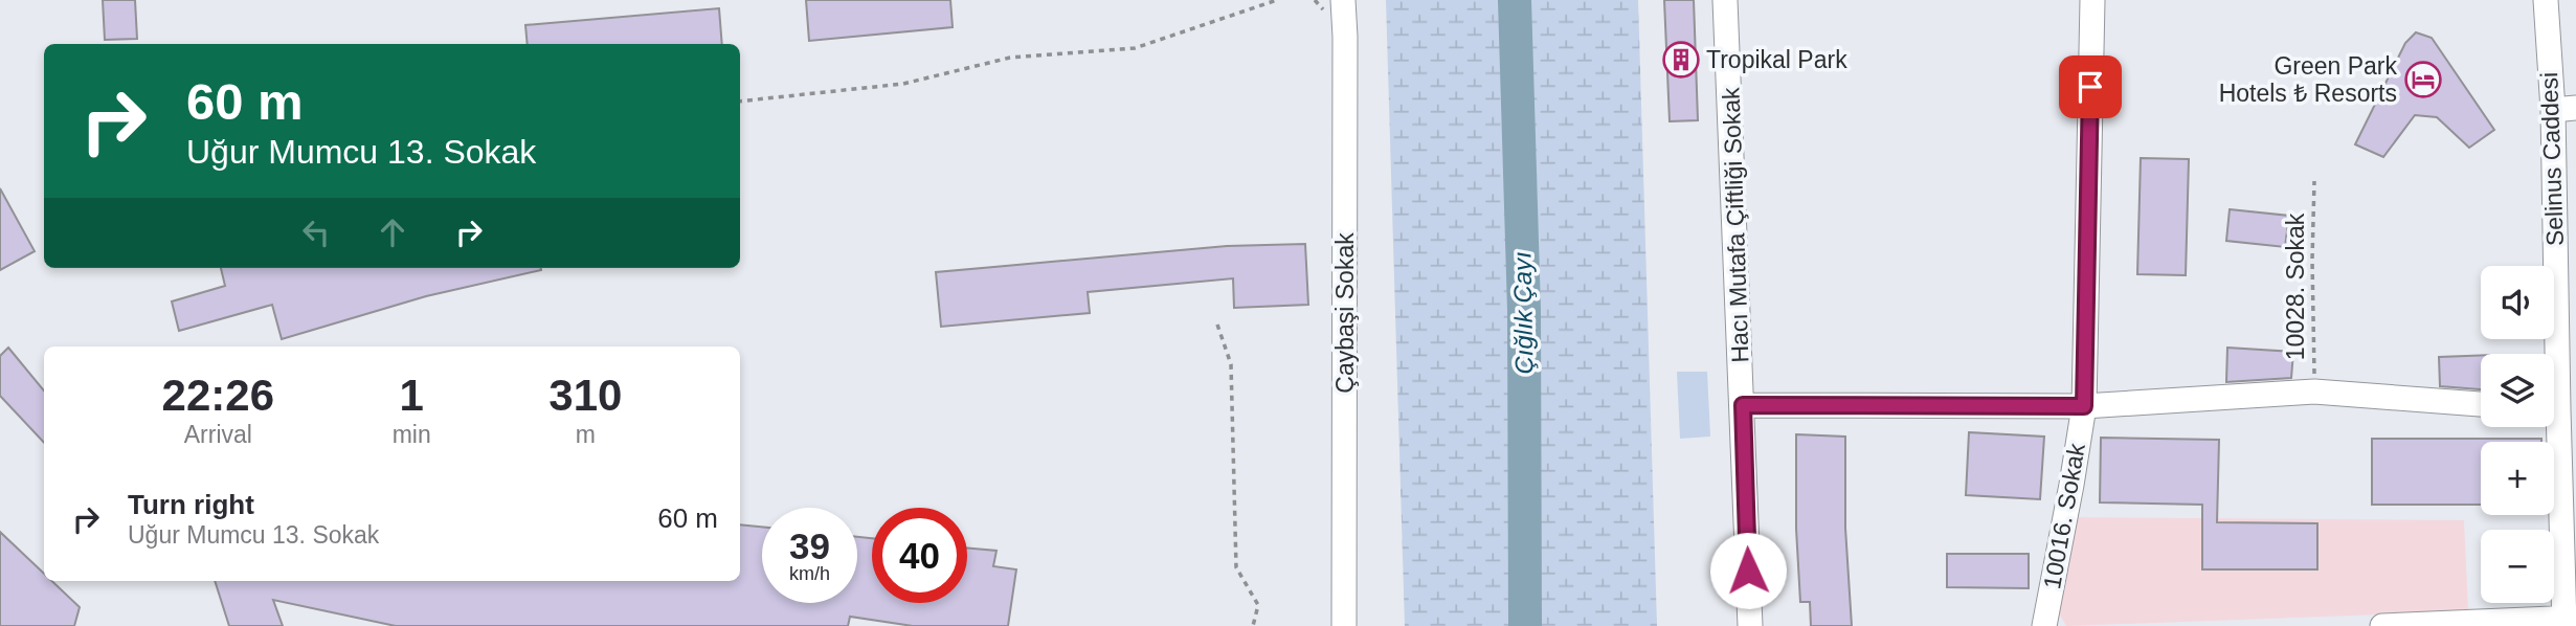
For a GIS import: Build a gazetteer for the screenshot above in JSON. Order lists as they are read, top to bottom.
{
  "streets": {
    "street": [
      "Selinus Caddesi",
      "Hacı Mutafa Çiftliği Sokak",
      "Çaybaşi Sokak",
      "10016. Sokak"
    ],
    "path": ["10028. Sokak"]
  },
  "water": ["Çığlık Çayı"],
  "places": {
    "building": ["Tropikal Park"],
    "hotel": ["Green Park Hotels ₺ Resorts"]
  },
  "page": {
    "turn": ["60 m", "Uğur Mumcu 13. Sokak"],
    "map_buttons": ["+", "−"],
    "eta": [
      "22:26",
      "Arrival",
      "1",
      "min",
      "310",
      "m"
    ],
    "list": [
      {
        "name": "Turn right",
        "note": "Uğur Mumcu 13. Sokak",
        "value": "60 m"
      }
    ],
    "speed": "39 km/h",
    "limit": "40"
  }
}
